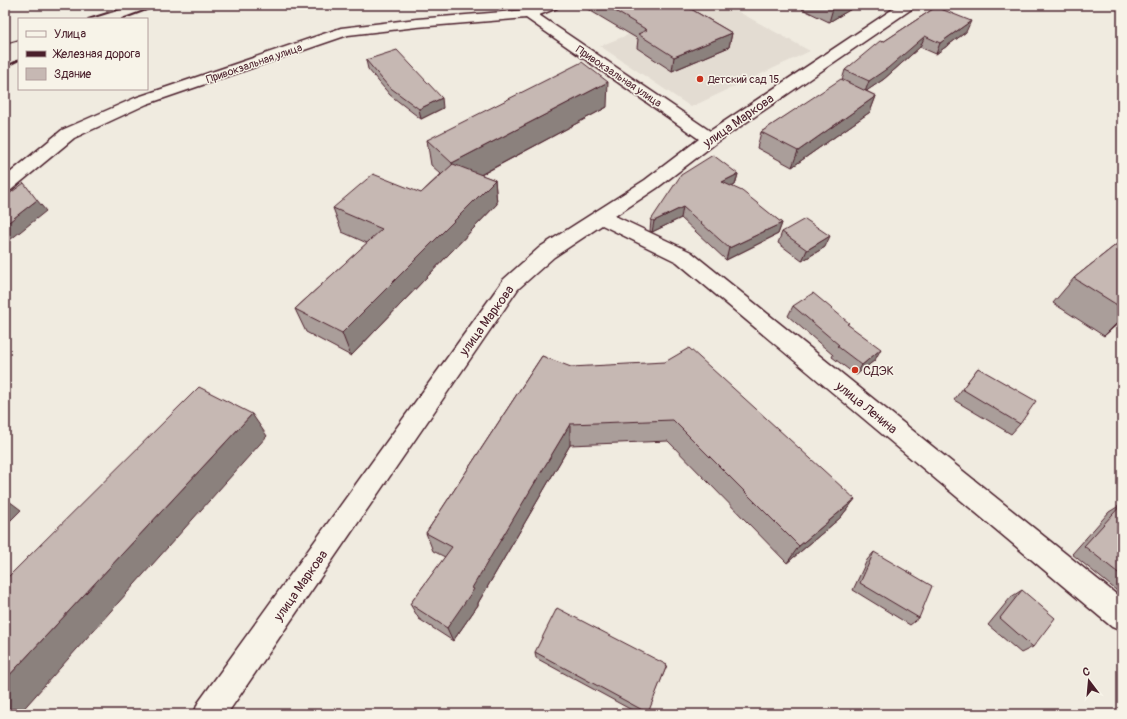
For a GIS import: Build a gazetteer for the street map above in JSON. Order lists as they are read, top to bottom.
{
  "streets": {
    "street": ["Привокзальная улица", "улица Маркова", "улица Ленина"]
  },
  "crossings": [
    ["Привокзальная улица", "улица Маркова"],
    ["улица Маркова", "улица Ленина"]
  ],
  "places": ["Детский сад 15", "СДЭК"],
  "legend": ["Улица", "Железная дорога", "Здание"],
  "north": "top"
}
